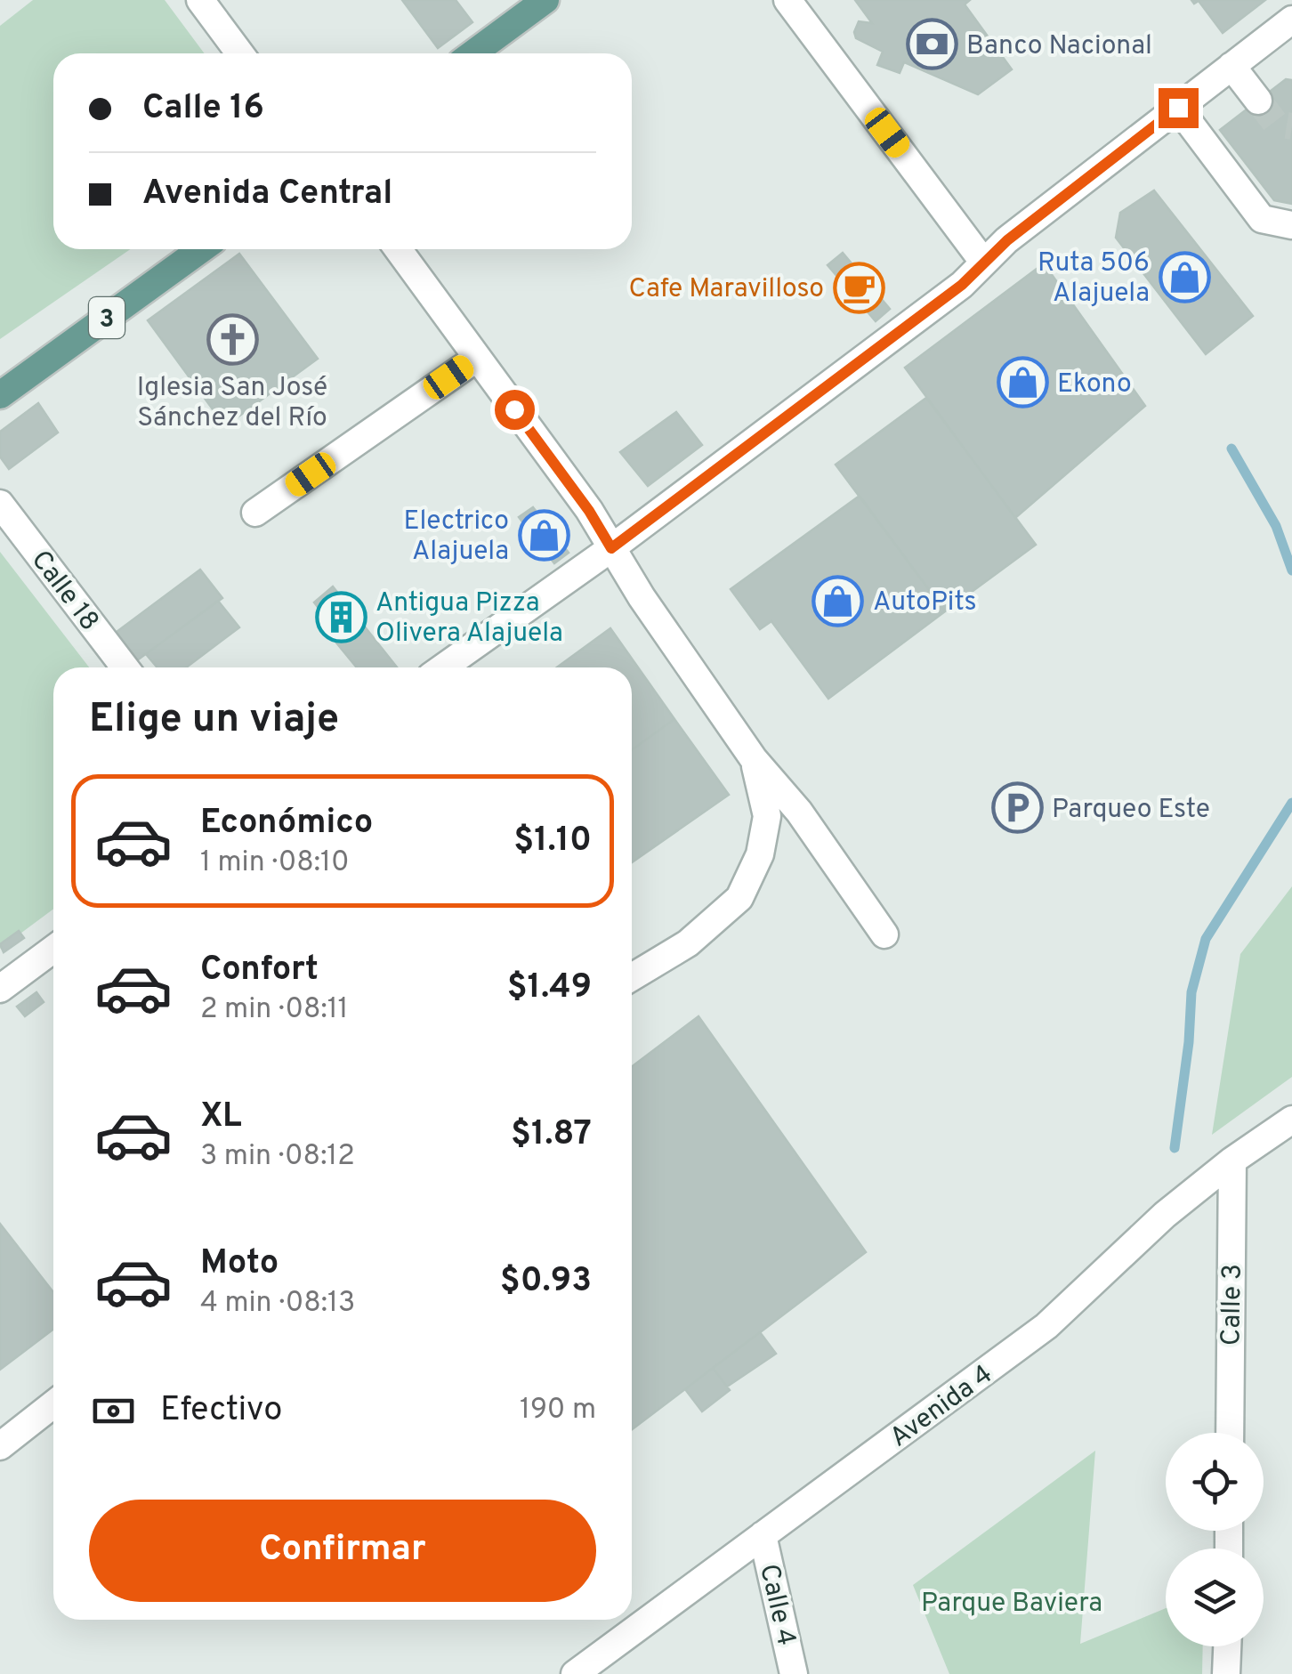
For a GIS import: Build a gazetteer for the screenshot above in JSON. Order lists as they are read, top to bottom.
{
  "streets": {
    "main road": ["3"],
    "street": [
      "Calle 18",
      "Calle 3",
      "Avenida 4",
      "Calle 4"
    ]
  },
  "crossings": [
    ["Calle 3", "Avenida 4"],
    ["Avenida 4", "Calle 4"]
  ],
  "parks": ["Parque Baviera"],
  "places": {
    "bank": ["Banco Nacional"],
    "shop": [
      "Ruta 506 Alajuela",
      "Ekono",
      "Electrico Alajuela",
      "AutoPits"
    ],
    "cafe": ["Cafe Maravilloso"],
    "church": ["Iglesia San José Sánchez del Río"],
    "building": ["Antigua Pizza Olivera Alajuela"],
    "parking": ["Parqueo Este"]
  },
  "page": {
    "banner": ["Calle 16", "Avenida Central"],
    "heading": "Elige un viaje",
    "list": [
      {
        "name": "Económico",
        "note": "1 min · 08:10",
        "value": "$1.10"
      },
      {
        "name": "Confort",
        "note": "2 min · 08:11",
        "value": "$1.49"
      },
      {
        "name": "XL",
        "note": "3 min · 08:12",
        "value": "$1.87"
      },
      {
        "name": "Moto",
        "note": "4 min · 08:13",
        "value": "$0.93"
      }
    ],
    "pay": ["Efectivo", "190 m"],
    "buttons": "Confirmar"
  }
}
